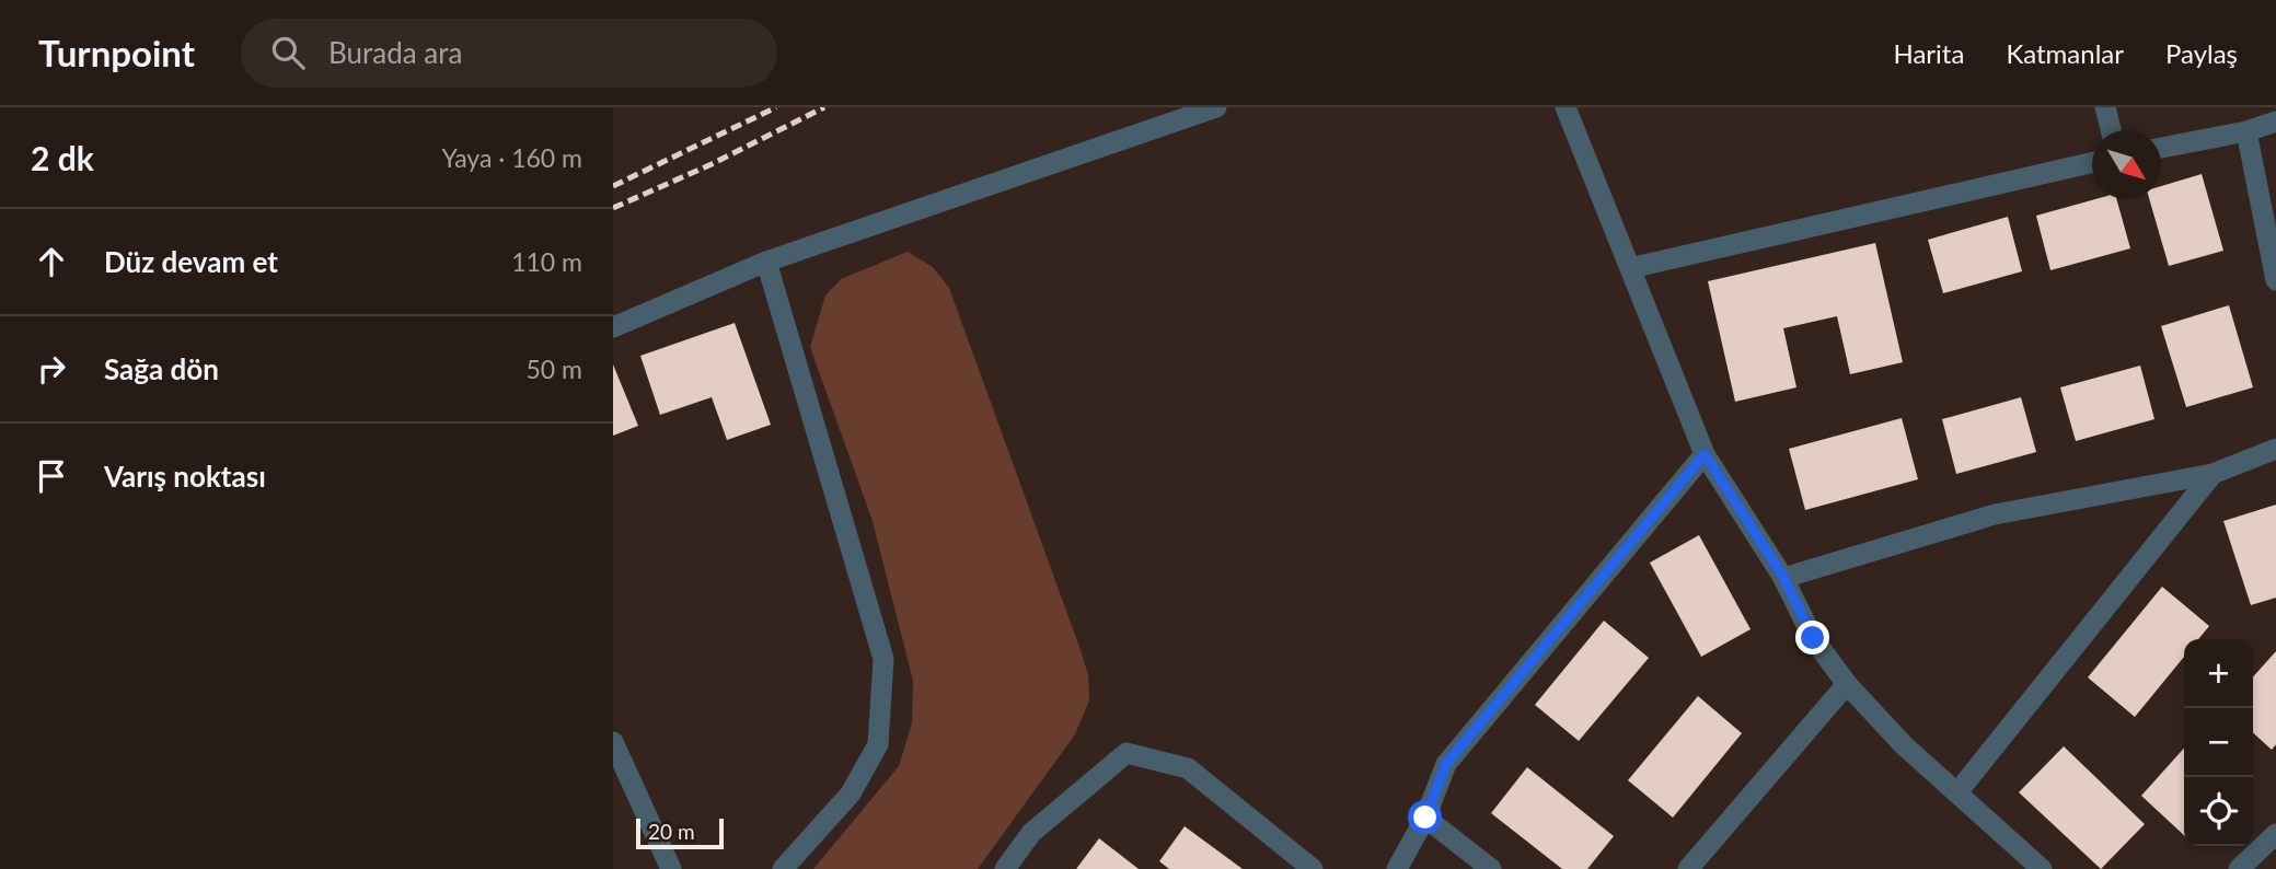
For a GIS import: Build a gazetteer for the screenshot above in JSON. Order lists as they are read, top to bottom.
{
  "scale_bar": "20 m",
  "north": "bottom right",
  "page": {
    "header": "Turnpoint",
    "search": "Burada ara",
    "nav": ["Harita", "Katmanlar", "Paylaş"],
    "heading": ["2 dk", "Yaya · 160 m"],
    "list": [
      ["Düz devam et", "110 m"],
      ["Sağa dön", "50 m"],
      "Varış noktası"
    ],
    "map_buttons": ["+", "−"],
    "scale": "20 m"
  }
}
